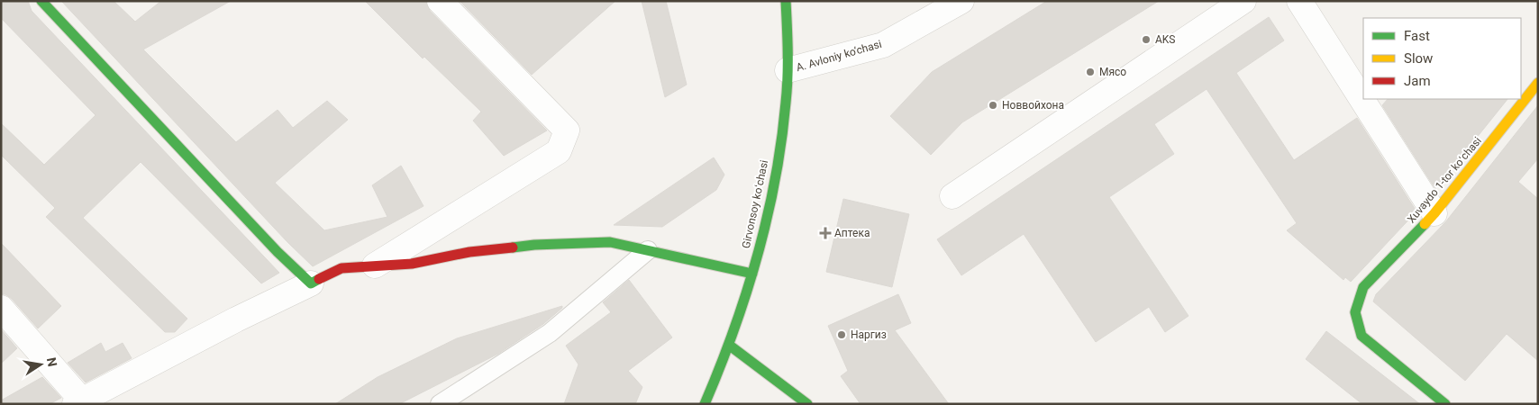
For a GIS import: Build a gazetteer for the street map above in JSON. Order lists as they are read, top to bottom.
{
  "streets": {
    "street": ["A. Avloniy ko‘chasi", "Xuvaydo 1-tor koʻchasi", "Girvonsoy koʻchasi"]
  },
  "crossings": [
    ["A. Avloniy ko‘chasi", "Girvonsoy koʻchasi"]
  ],
  "places": {
    "other": [
      "AKS",
      "Мясо",
      "Новвойхона",
      "Наргиз"
    ],
    "health": ["Аптека"]
  },
  "legend": ["Fast", "Slow", "Jam"],
  "north": "right"
}
